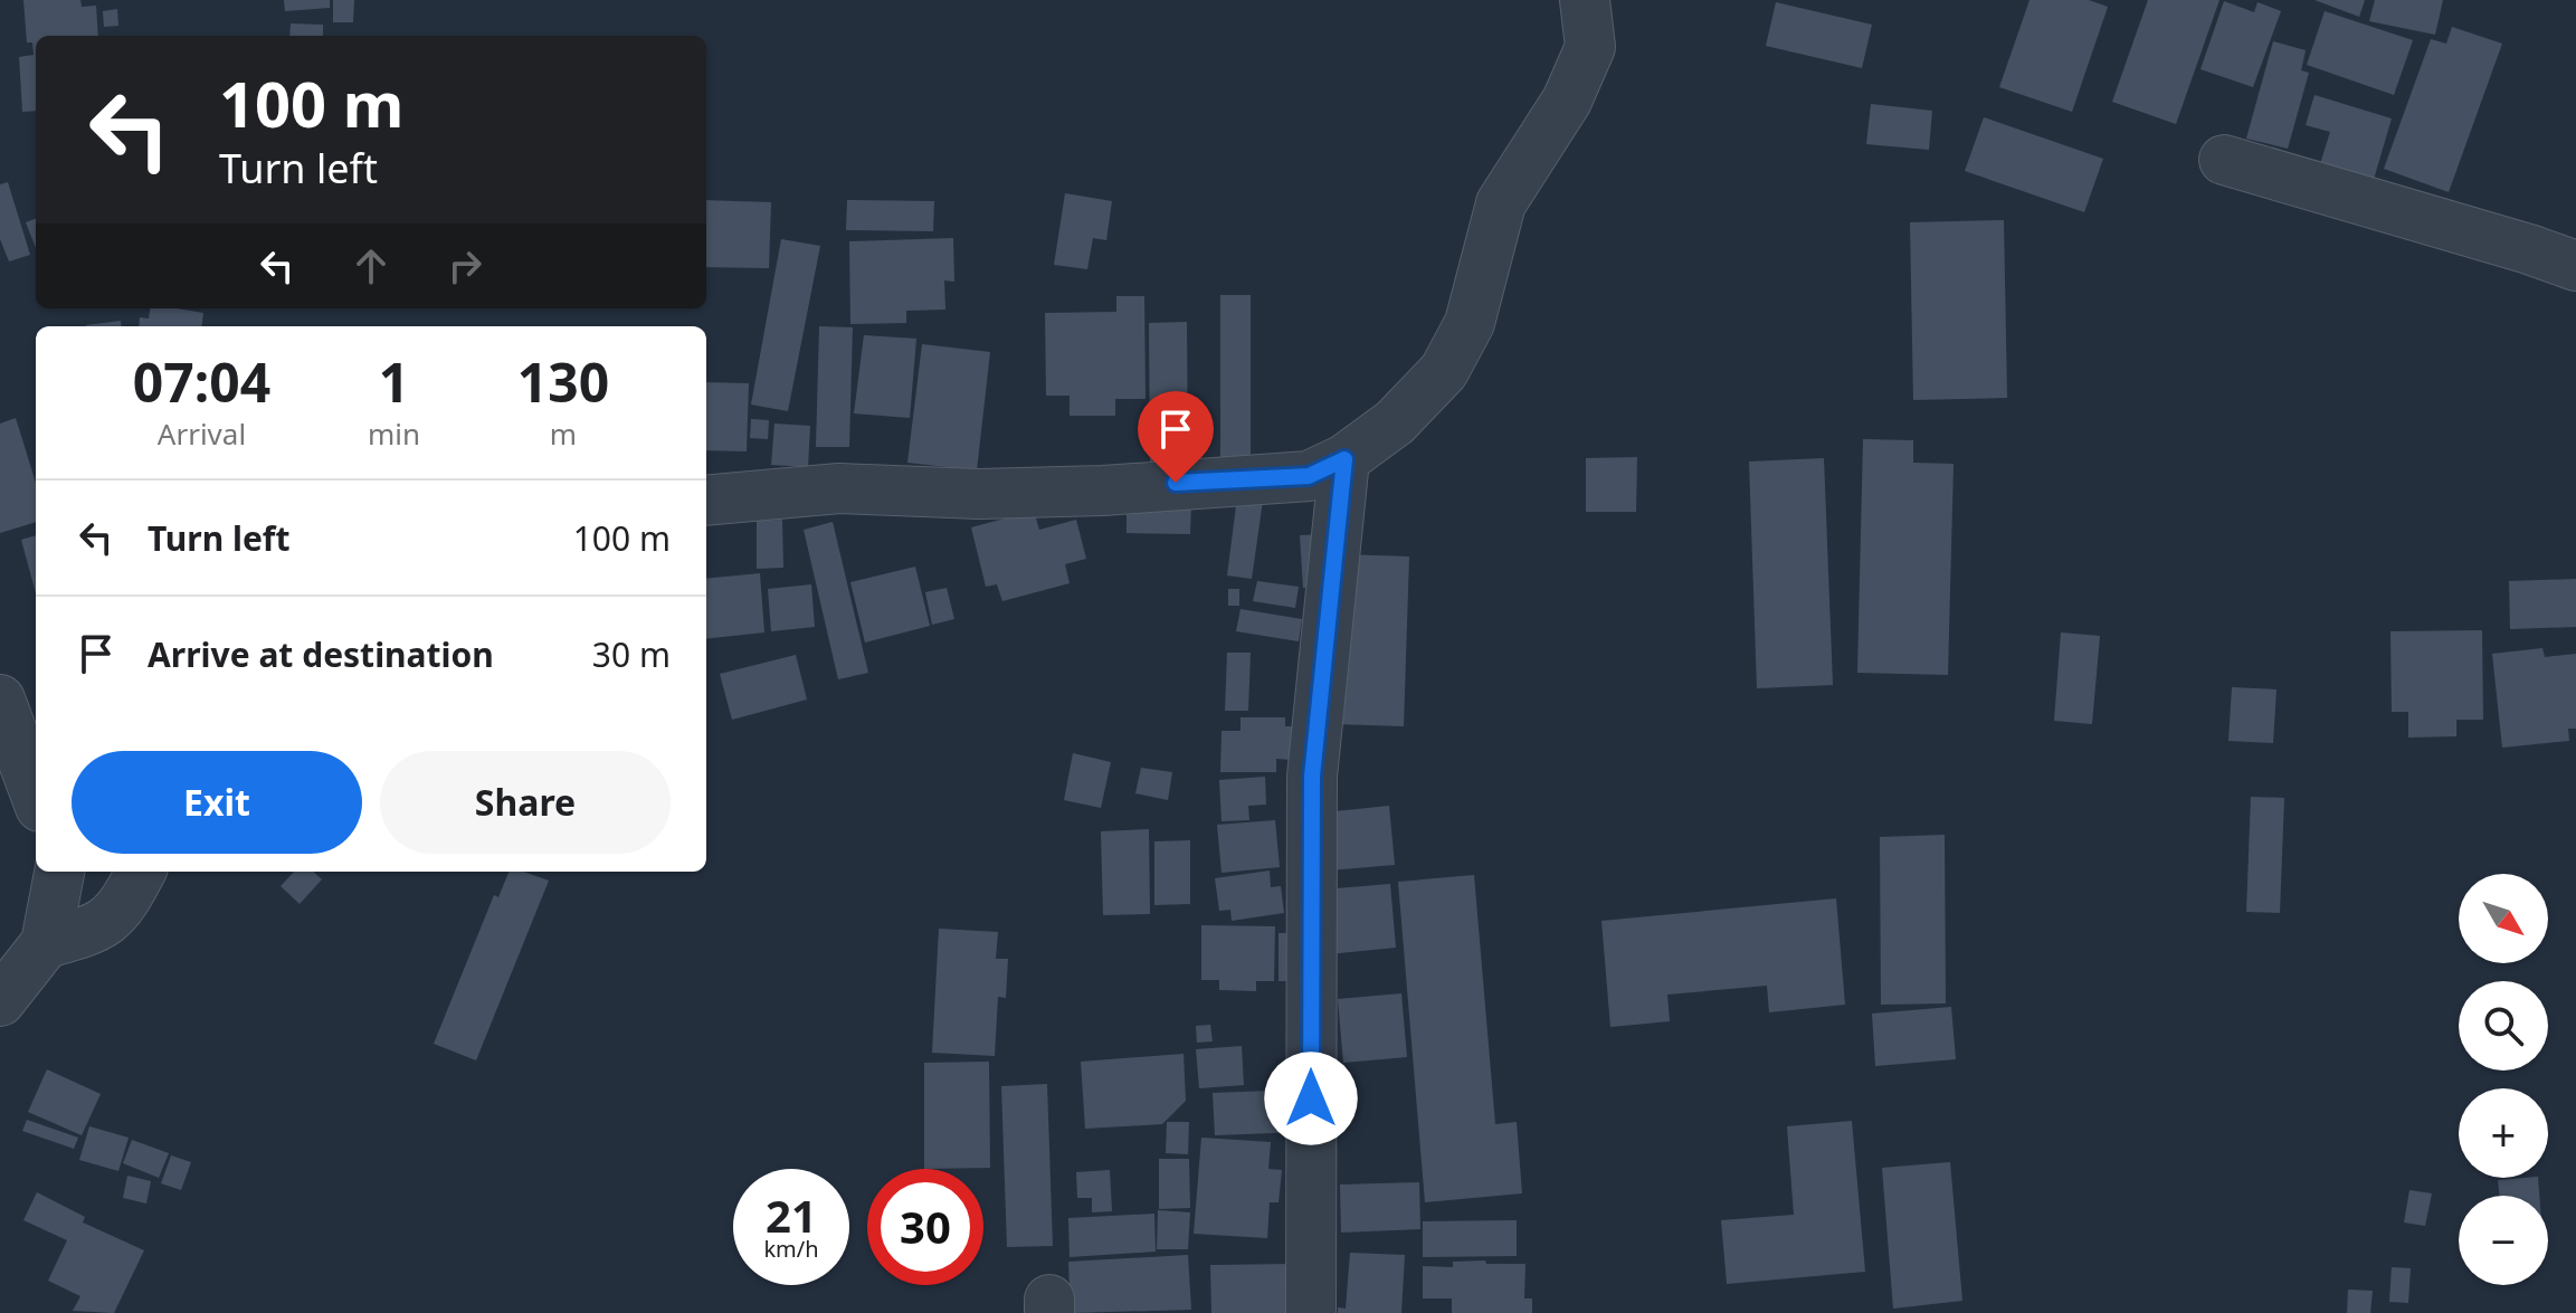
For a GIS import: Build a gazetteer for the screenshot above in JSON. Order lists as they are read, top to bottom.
{
  "north": "bottom right",
  "page": {
    "turn": ["100 m", "Turn left"],
    "eta": [
      "07:04",
      "Arrival",
      "1",
      "min",
      "130",
      "m"
    ],
    "list": [
      {
        "name": "Turn left",
        "value": "100 m"
      },
      {
        "name": "Arrive at destination",
        "value": "30 m"
      }
    ],
    "buttons": ["Exit", "Share"],
    "map_buttons": ["+", "−"],
    "speed": "21 km/h",
    "limit": "30"
  }
}
